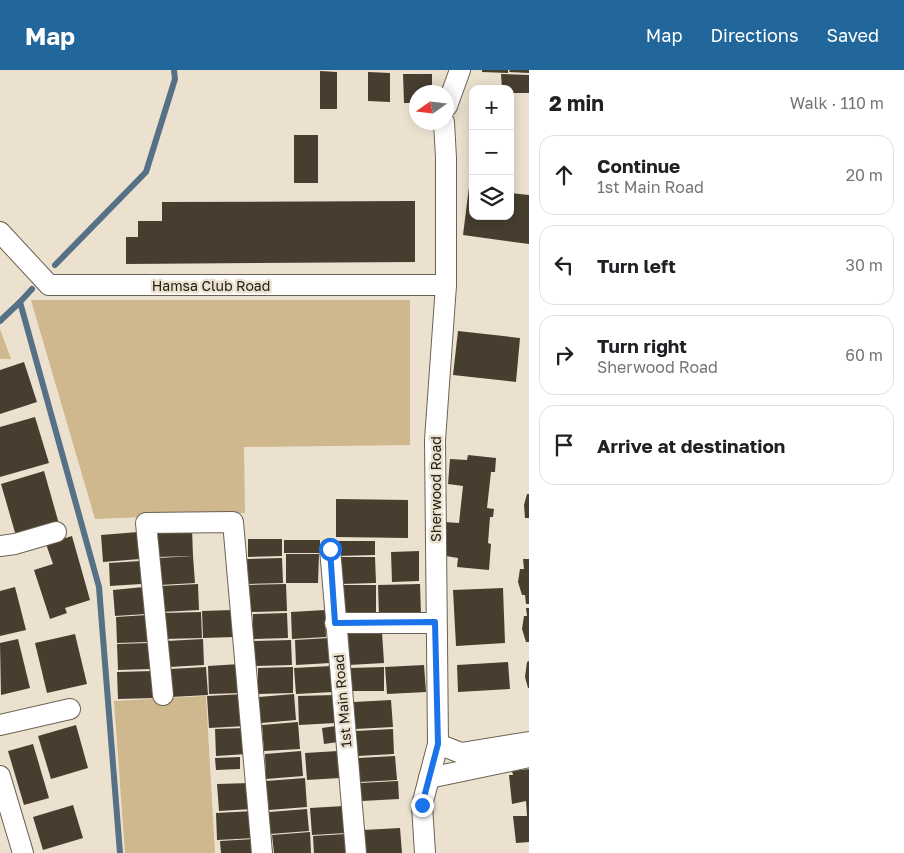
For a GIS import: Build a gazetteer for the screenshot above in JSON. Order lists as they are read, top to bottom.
{
  "streets": {
    "street": ["Hamsa Club Road", "Sherwood Road", "1st Main Road"]
  },
  "crossings": [
    ["Hamsa Club Road", "Sherwood Road"]
  ],
  "north": "left",
  "page": {
    "header": "Map",
    "nav": ["Map", "Directions", "Saved"],
    "heading": ["2 min", "Walk · 110 m"],
    "map_buttons": ["+", "−"],
    "list": [
      ["Continue", "1st Main Road", "20 m"],
      ["Turn left", "30 m"],
      ["Turn right", "Sherwood Road", "60 m"],
      "Arrive at destination"
    ]
  }
}
